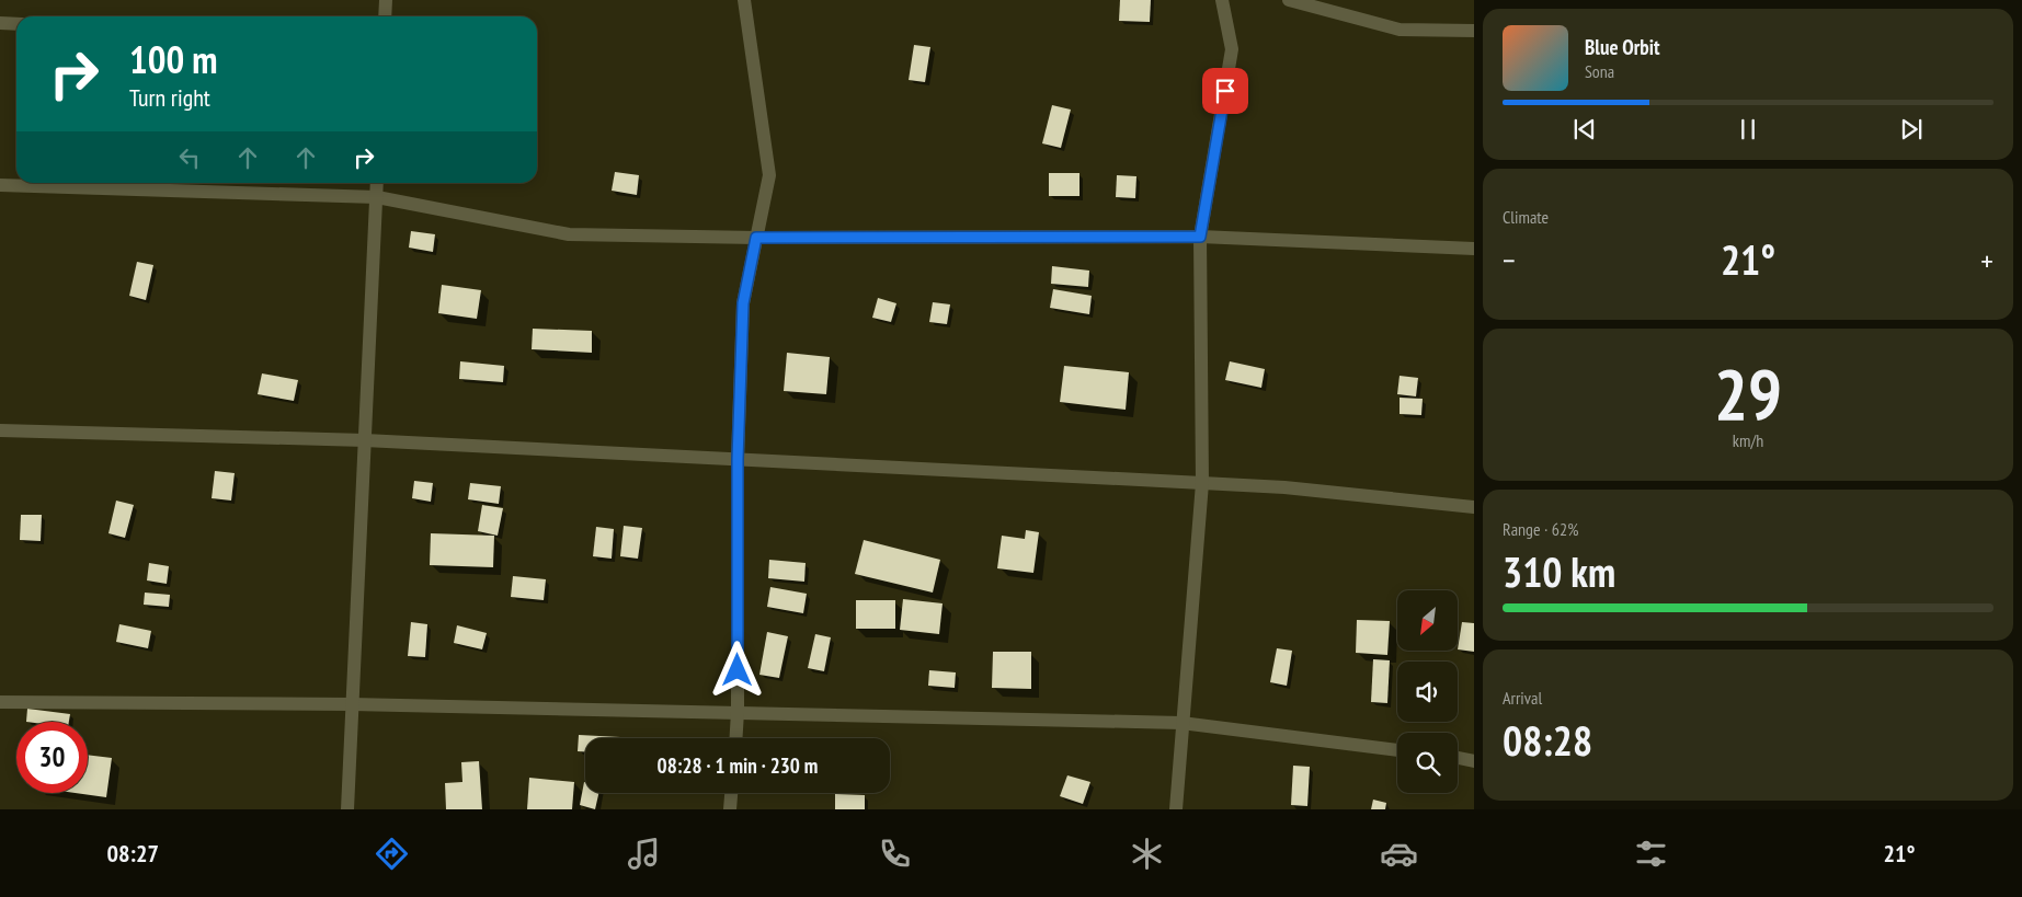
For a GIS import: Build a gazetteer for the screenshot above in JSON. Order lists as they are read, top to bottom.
{
  "north": "bottom left",
  "page": {
    "turn": ["100 m", "Turn right"],
    "song": ["Blue Orbit", "Sona"],
    "tile": [
      "Climate",
      ["29", "km/h"],
      ["Range · 62%", "310 km"],
      ["Arrival", "08:28"]
    ],
    "heat": ["−", "21°", "+"],
    "limit": "30",
    "trip": "08:28 · 1 min · 230 m",
    "tabs": ["08:27", "21°"]
  }
}
